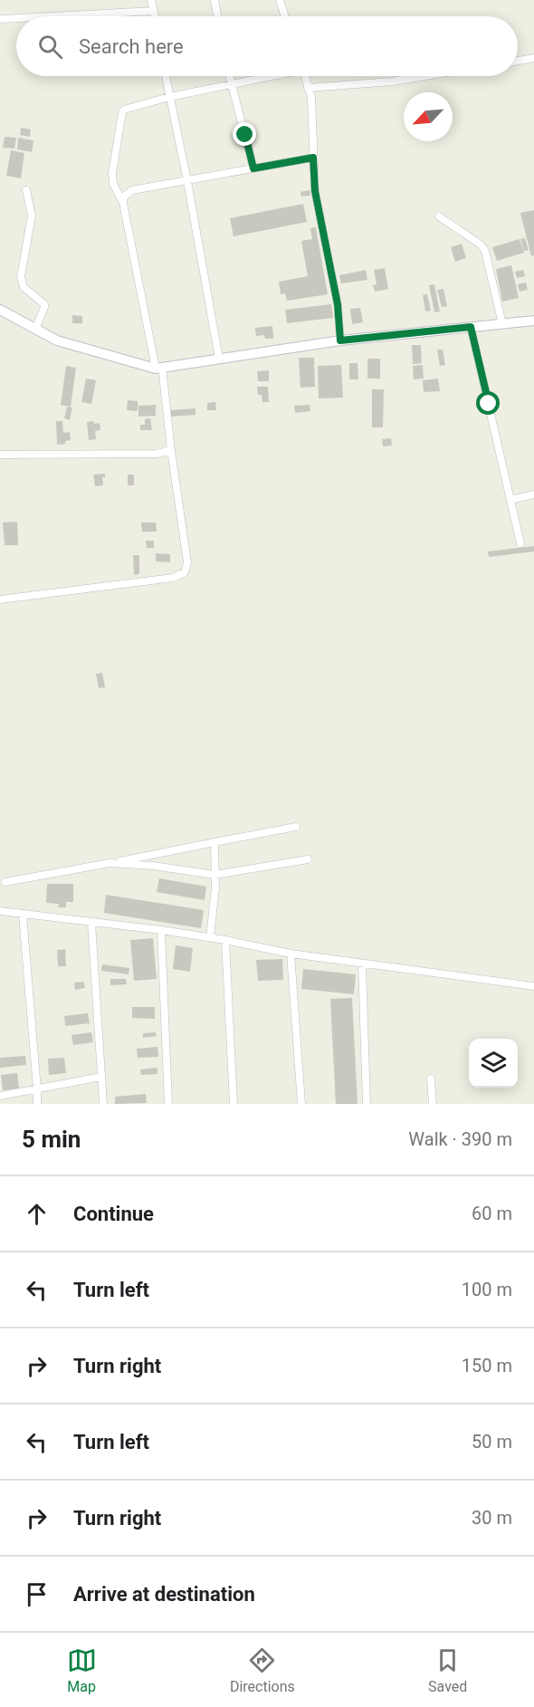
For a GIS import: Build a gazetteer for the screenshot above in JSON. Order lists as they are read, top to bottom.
{
  "north": "bottom left",
  "page": {
    "search": "Search here",
    "heading": ["5 min", "Walk · 390 m"],
    "list": [
      ["Continue", "60 m"],
      ["Turn left", "100 m"],
      ["Turn right", "150 m"],
      ["Turn left", "50 m"],
      ["Turn right", "30 m"],
      "Arrive at destination"
    ],
    "nav": ["Map", "Directions", "Saved"]
  }
}
